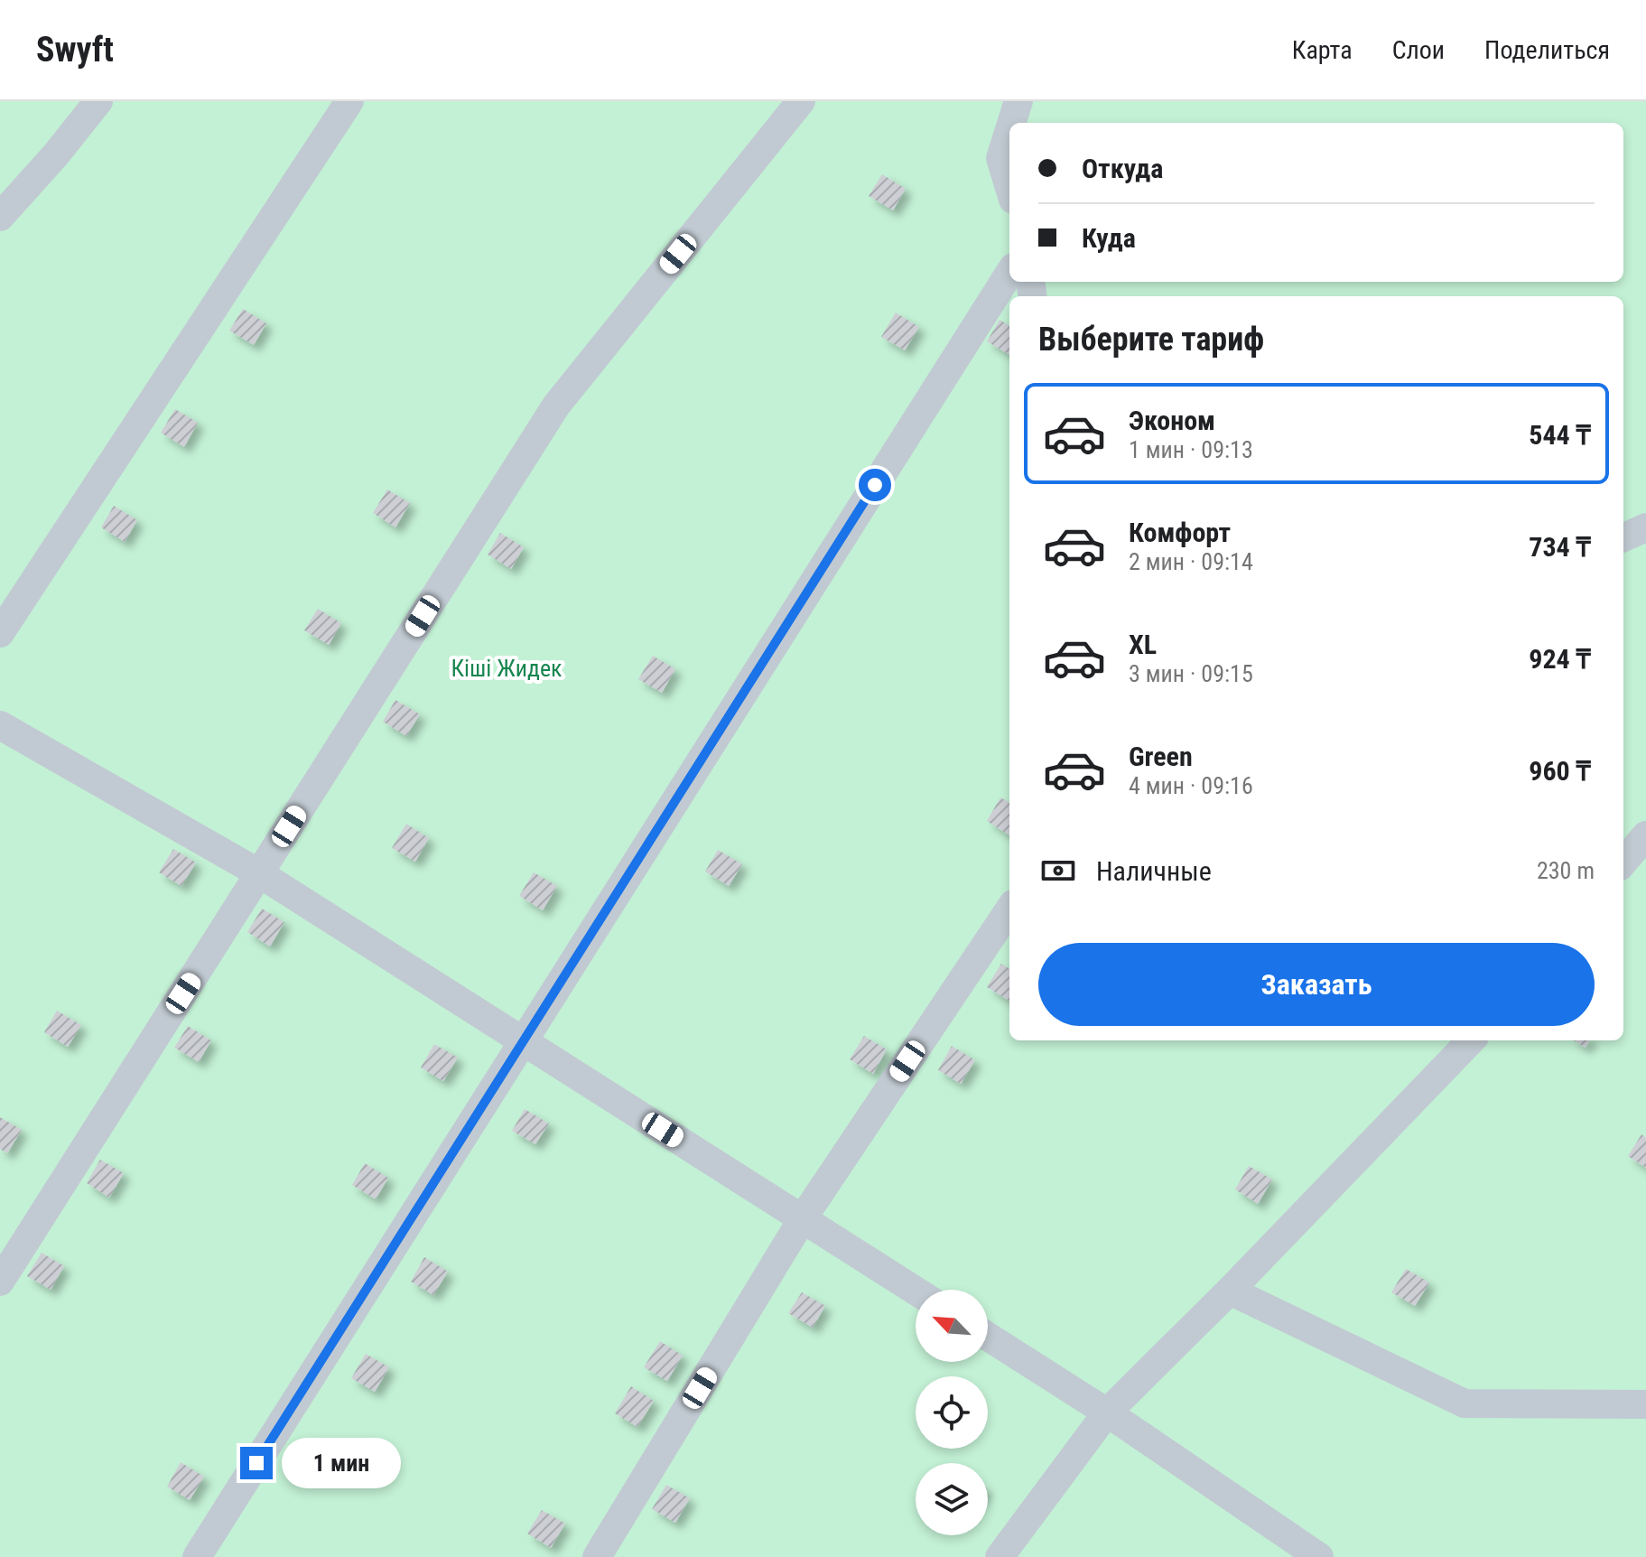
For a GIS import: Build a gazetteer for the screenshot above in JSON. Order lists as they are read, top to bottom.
{
  "parks": ["Кіші Жидек"],
  "north": "top left",
  "page": {
    "header": "Swyft",
    "nav": ["Карта", "Слои", "Поделиться"],
    "banner": ["Откуда", "Куда"],
    "heading": "Выберите тариф",
    "list": [
      {
        "name": "Эконом",
        "note": "1 мин · 09:13",
        "value": "544 ₸"
      },
      {
        "name": "Комфорт",
        "note": "2 мин · 09:14",
        "value": "734 ₸"
      },
      {
        "name": "XL",
        "note": "3 мин · 09:15",
        "value": "924 ₸"
      },
      {
        "name": "Green",
        "note": "4 мин · 09:16",
        "value": "960 ₸"
      }
    ],
    "pay": ["Наличные", "230 m"],
    "buttons": "Заказать",
    "bubble": "1 мин"
  }
}
